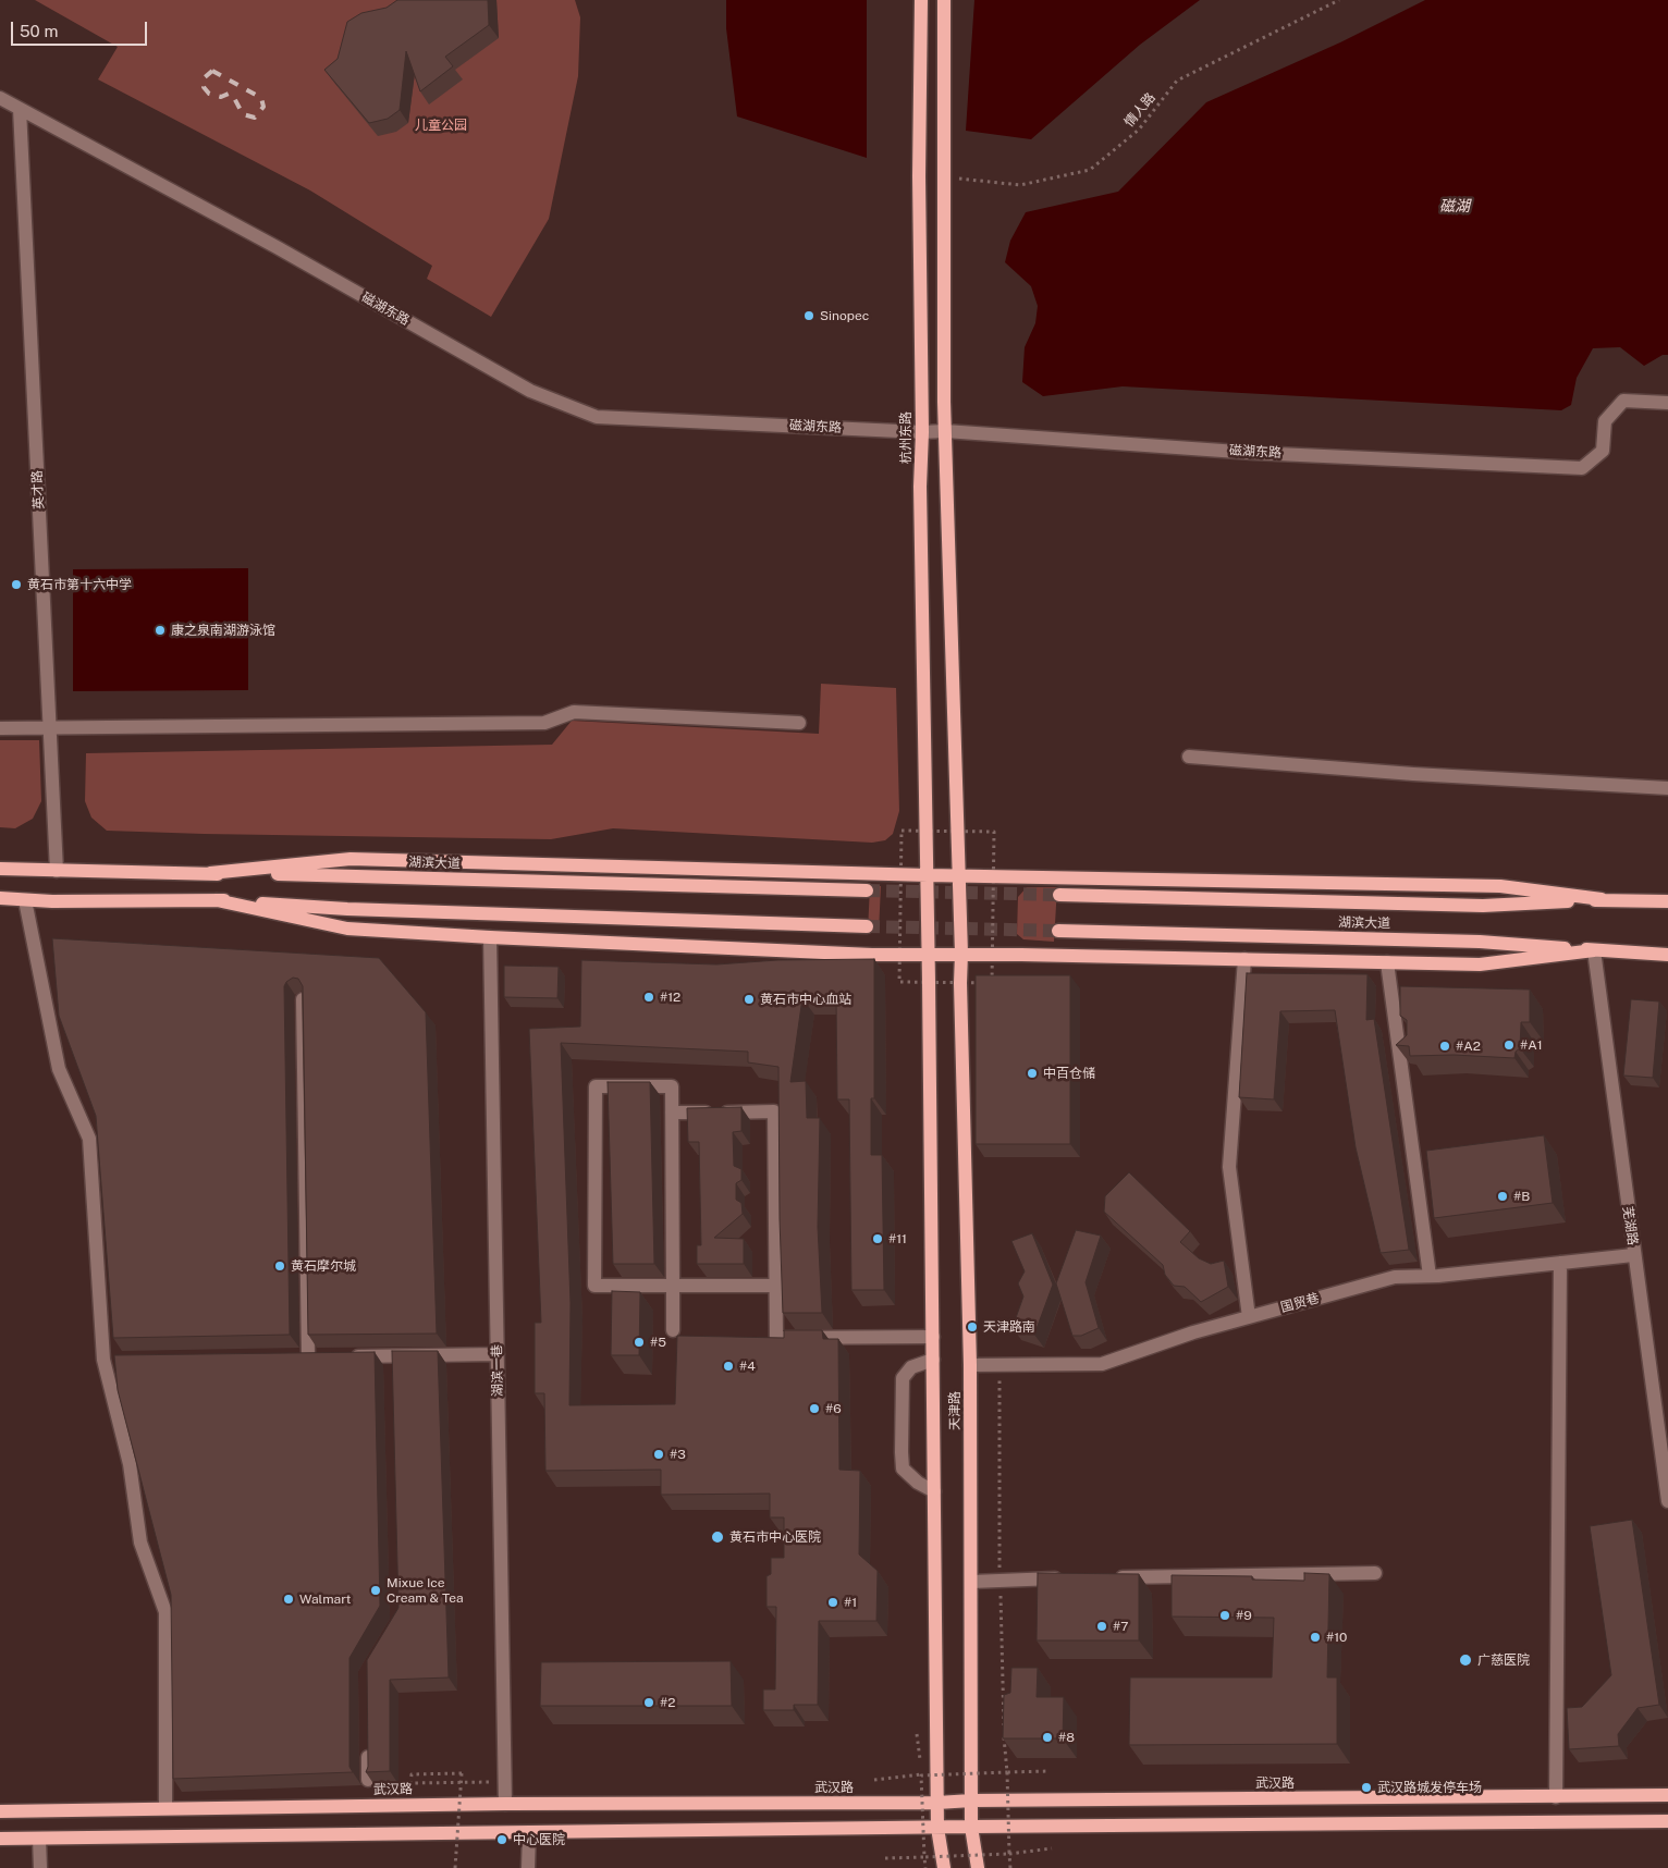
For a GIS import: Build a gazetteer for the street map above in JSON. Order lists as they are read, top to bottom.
{
  "streets": {
    "main road": [
      "杭州东路",
      "湖滨大道",
      "天津路",
      "武汉路"
    ],
    "street": [
      "磁湖东路",
      "英才路",
      "芜湖路",
      "国贸巷",
      "湖滨一巷"
    ],
    "path": ["情人路"]
  },
  "crossings": [
    ["磁湖东路", "杭州东路"],
    ["磁湖东路", "英才路"],
    ["杭州东路", "天津路"],
    ["英才路", "湖滨大道"],
    ["湖滨大道", "芜湖路"],
    ["芜湖路", "国贸巷"],
    ["国贸巷", "天津路"],
    ["湖滨一巷", "武汉路"],
    ["天津路", "武汉路"]
  ],
  "water": ["磁湖"],
  "parks": ["儿童公园"],
  "places": [
    "Sinopec",
    "黄石市第十六中学",
    "康之泉南湖游泳馆",
    "#12",
    "黄石市中心血站",
    "#A1",
    "#A2",
    "中百仓储",
    "#B",
    "#11",
    "黄石摩尔城",
    "天津路南",
    "#5",
    "#4",
    "#6",
    "#3",
    "黄石市中心医院",
    "Mixue Ice Cream & Tea",
    "Walmart",
    "#1",
    "#9",
    "#7",
    "#10",
    "广慈医院",
    "#2",
    "#8",
    "武汉路城发停车场",
    "中心医院"
  ],
  "scale_bar": "50 m"
}
